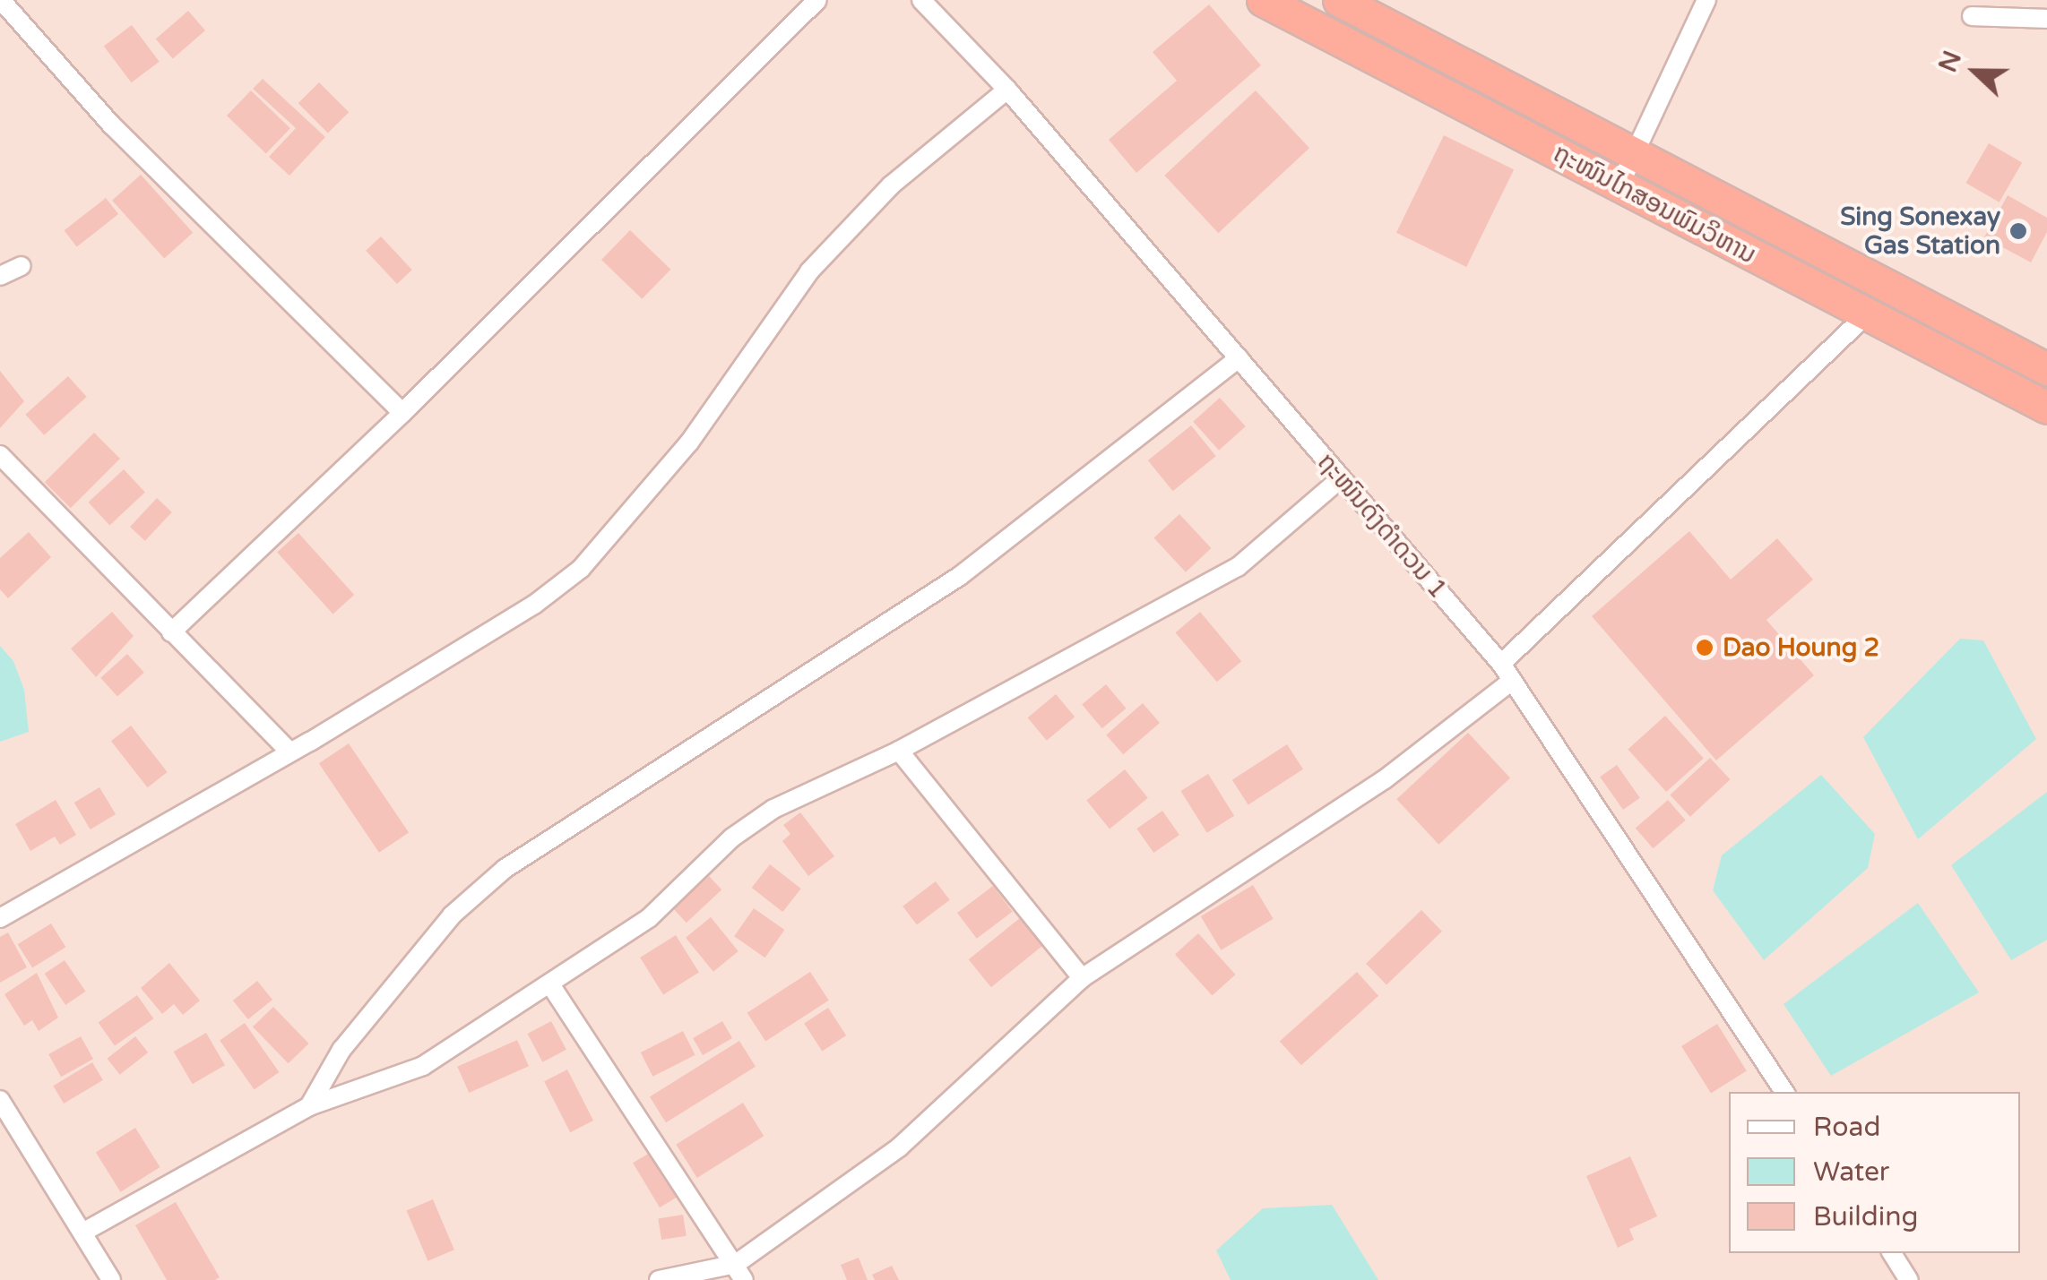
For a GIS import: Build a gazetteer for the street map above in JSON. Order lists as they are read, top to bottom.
{
  "streets": {
    "highway": ["ຖະໜົນໄກສອນພົມວິຫານ"],
    "street": ["ຖະໜົນດົງດຳດວນ 1"]
  },
  "places": ["Sing Sonexay Gas Station", "Dao Houng 2"],
  "legend": ["Road", "Water", "Building"],
  "north": "left"
}
